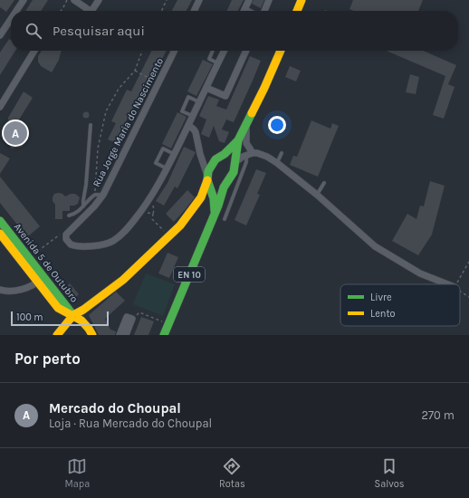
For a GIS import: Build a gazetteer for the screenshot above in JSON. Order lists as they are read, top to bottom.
{
  "streets": {
    "main road": ["Avenida 5 de Outubro", "EN 10"],
    "street": ["Rua Jorge Maria do Nascimento"]
  },
  "legend": ["Livre", "Lento"],
  "scale_bar": "100 m",
  "page": {
    "search": "Pesquisar aqui",
    "pins": "A",
    "scale": "100 m",
    "heading": "Por perto",
    "list": [
      {
        "mark": "A",
        "name": "Mercado do Choupal",
        "note": "Loja · Rua Mercado do Choupal",
        "value": "270 m"
      }
    ],
    "nav": ["Mapa", "Rotas", "Salvos"]
  }
}
